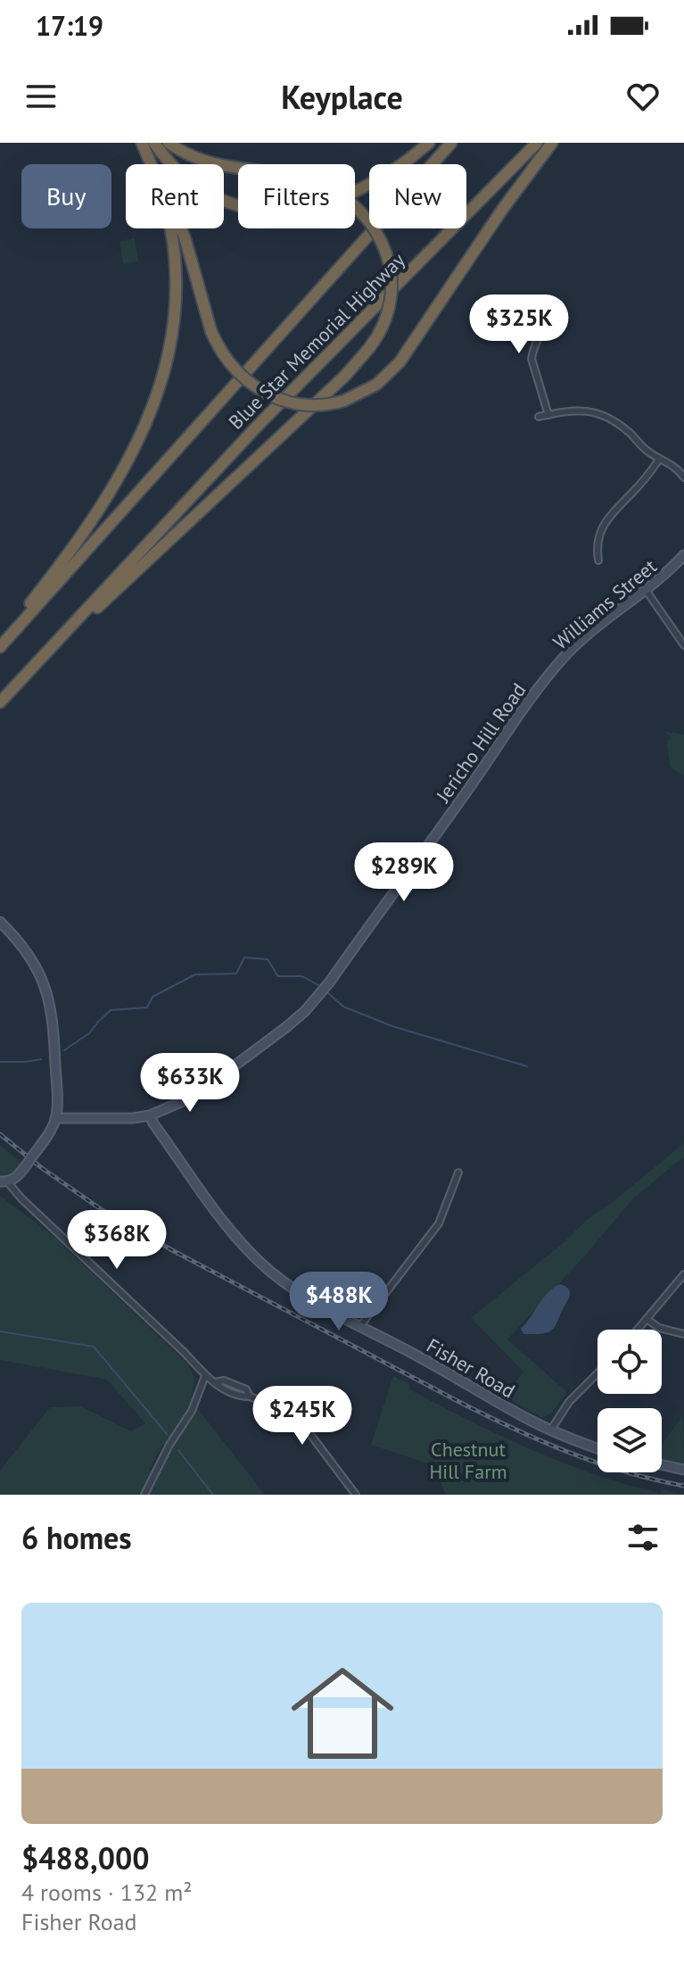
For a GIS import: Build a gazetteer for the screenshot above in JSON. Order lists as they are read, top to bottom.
{
  "streets": {
    "highway": ["Blue Star Memorial Highway"],
    "street": ["Williams Street", "Jericho Hill Road", "Fisher Road"]
  },
  "crossings": [
    ["Williams Street", "Jericho Hill Road"],
    ["Jericho Hill Road", "Fisher Road"]
  ],
  "parks": ["Chestnut Hill Farm"],
  "page": {
    "status": "17:19",
    "header": "Keyplace",
    "chip": [
      "Buy",
      "Rent",
      "Filters",
      "New"
    ],
    "price": [
      "$325K",
      "$289K",
      "$633K",
      "$368K",
      "$488K",
      "$245K"
    ],
    "heading": "6 homes",
    "list": [
      {
        "name": "$488,000",
        "note": "4 rooms · 132 m² · Fisher Road"
      }
    ]
  }
}
